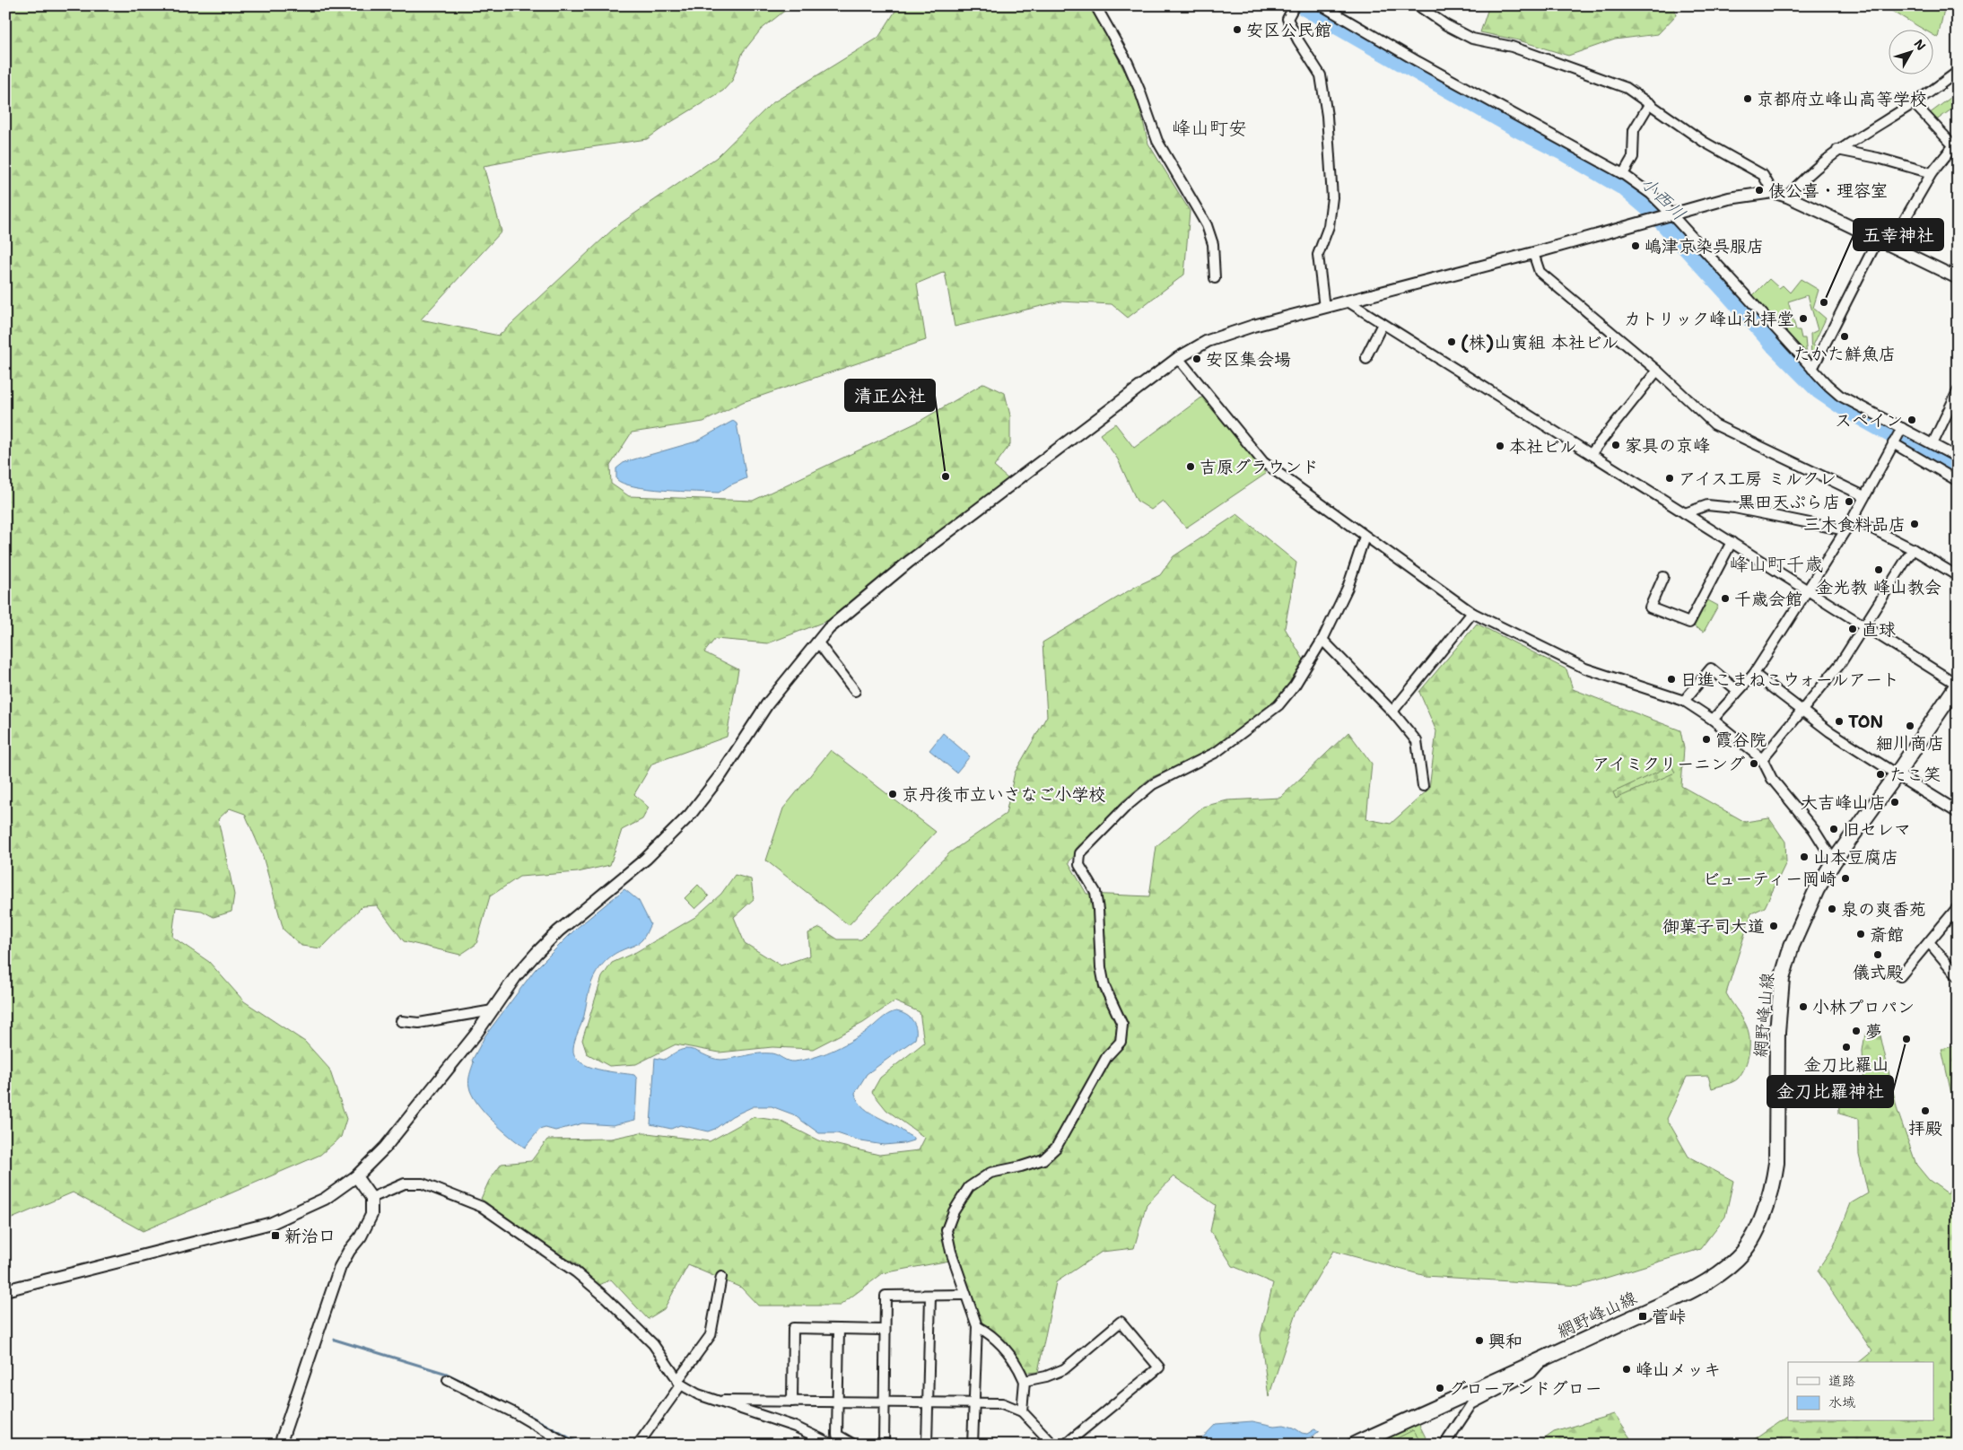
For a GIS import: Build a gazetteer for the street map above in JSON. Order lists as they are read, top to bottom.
{
  "streets": {
    "main road": ["網野峰山線"]
  },
  "districts": ["峰山町安", "峰山町千歳"],
  "water": ["小西川"],
  "places": {
    "other": [
      "安区公民館",
      "京都府立峰山高等学校",
      "俵公喜・理容室",
      "嶋津京染呉服店",
      "五幸神社",
      "カトリック峰山礼拝堂",
      "たかた鮮魚店",
      "(株)山寅組 本社ビル",
      "安区集会場",
      "スペイン",
      "家具の京峰",
      "本社ビル",
      "吉原グラウンド",
      "清正公社",
      "アイス工房 ミルクレ",
      "黒田天ぷら店",
      "三木食料品店",
      "金光教 峰山教会",
      "千歳会館",
      "直球",
      "日進こまねこウォールアート",
      "TON",
      "細川商店",
      "霞谷院",
      "アイミクリーニング",
      "たこ笑",
      "京丹後市立いさなご小学校",
      "大吉峰山店",
      "旧セレマ",
      "山本豆腐店",
      "ビューティー岡崎",
      "泉の爽香苑",
      "御菓子司大道",
      "斎館",
      "儀式殿",
      "小林プロパン",
      "夢",
      "金刀比羅神社",
      "金刀比羅山",
      "拝殿",
      "興和",
      "峰山メッキ",
      "グローアンドグロー"
    ],
    "transit": ["新治口", "菅峠"]
  },
  "legend": ["道路", "水域"],
  "north": "top right"
}
